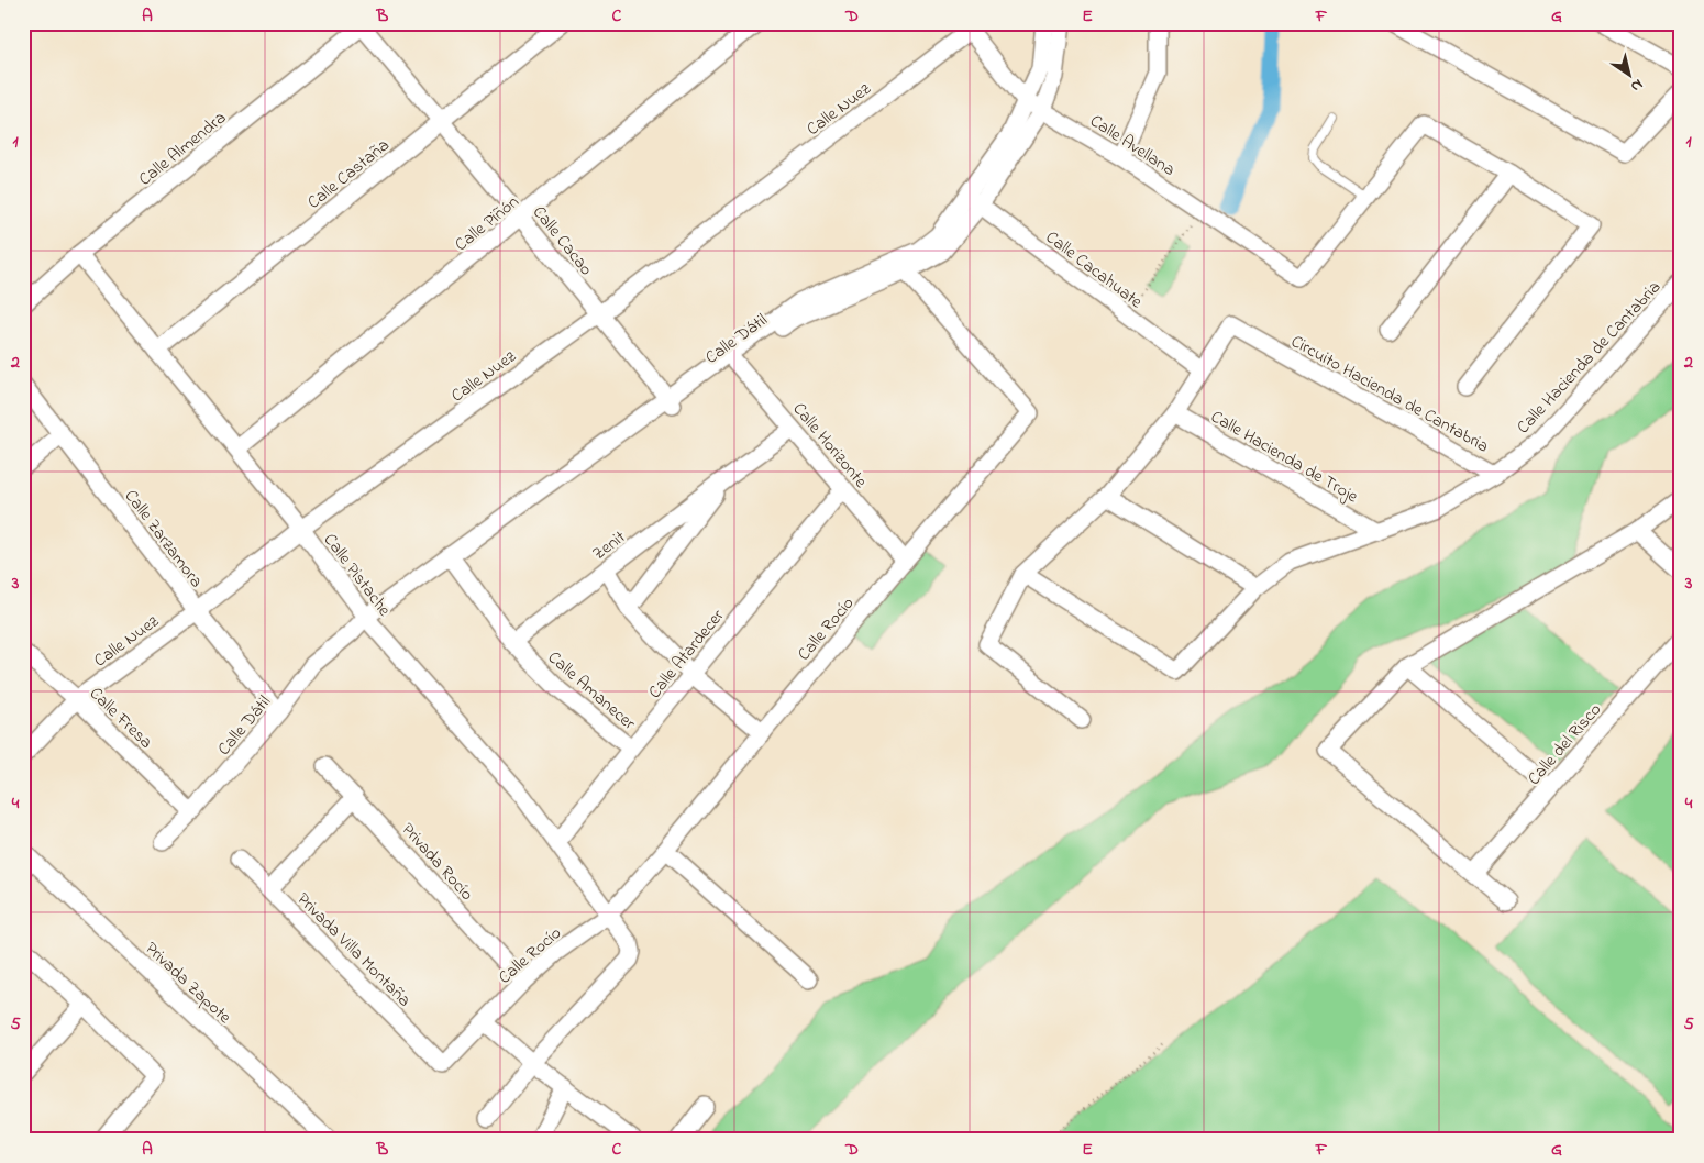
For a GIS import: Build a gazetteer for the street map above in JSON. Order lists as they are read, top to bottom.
{
  "streets": {
    "street": [
      "Calle Nuez",
      "Calle Avellana",
      "Calle Almendra",
      "Calle Castaña",
      "Calle Piñón",
      "Calle Cacao",
      "Calle Cacahuate",
      "Calle Dátil",
      "Calle Hacienda de Cantabria",
      "Circuito Hacienda de Cantabria",
      "Calle Horizonte",
      "Calle Hacienda de Troje",
      "Calle Zarzamora",
      "Zenit",
      "Calle Pistache",
      "Calle Rocío",
      "Calle Atardecer",
      "Calle Amanecer",
      "Calle Fresa",
      "Calle del Risco",
      "Privada Rocío",
      "Privada Villa Montaña",
      "Privada Zapote"
    ]
  },
  "crossings": [
    ["Calle Nuez", "Calle Avellana"],
    ["Calle Nuez", "Calle Cacao"],
    ["Calle Nuez", "Calle Zarzamora"],
    ["Calle Nuez", "Calle Pistache"],
    ["Calle Nuez", "Calle Fresa"],
    ["Calle Avellana", "Calle Dátil"],
    ["Calle Almendra", "Calle Cacao"],
    ["Calle Almendra", "Calle Pistache"],
    ["Calle Castaña", "Calle Cacao"],
    ["Calle Castaña", "Calle Pistache"],
    ["Calle Piñón", "Calle Cacao"],
    ["Calle Piñón", "Calle Pistache"],
    ["Calle Cacao", "Calle Dátil"],
    ["Calle Cacahuate", "Calle Dátil"],
    ["Calle Cacahuate", "Circuito Hacienda de Cantabria"],
    ["Calle Dátil", "Calle Horizonte"],
    ["Calle Dátil", "Calle Zarzamora"],
    ["Calle Dátil", "Calle Pistache"],
    ["Calle Dátil", "Calle Rocío"],
    ["Calle Dátil", "Calle Amanecer"],
    ["Calle Dátil", "Calle Fresa"],
    ["Calle Hacienda de Cantabria", "Circuito Hacienda de Cantabria"],
    ["Circuito Hacienda de Cantabria", "Calle Hacienda de Troje"],
    ["Calle Horizonte", "Zenit"],
    ["Calle Horizonte", "Calle Rocío"],
    ["Calle Horizonte", "Calle Atardecer"],
    ["Zenit", "Calle Amanecer"],
    ["Calle Pistache", "Calle Rocío"],
    ["Calle Pistache", "Calle Atardecer"],
    ["Calle Rocío", "Privada Rocío"],
    ["Calle Rocío", "Privada Villa Montaña"],
    ["Calle Atardecer", "Calle Amanecer"]
  ],
  "north": "bottom right",
  "grid": {
    "columns": [
      "A",
      "B",
      "C",
      "D",
      "E",
      "F",
      "G"
    ],
    "rows": [
      "1",
      "2",
      "3",
      "4",
      "5"
    ]
  }
}
